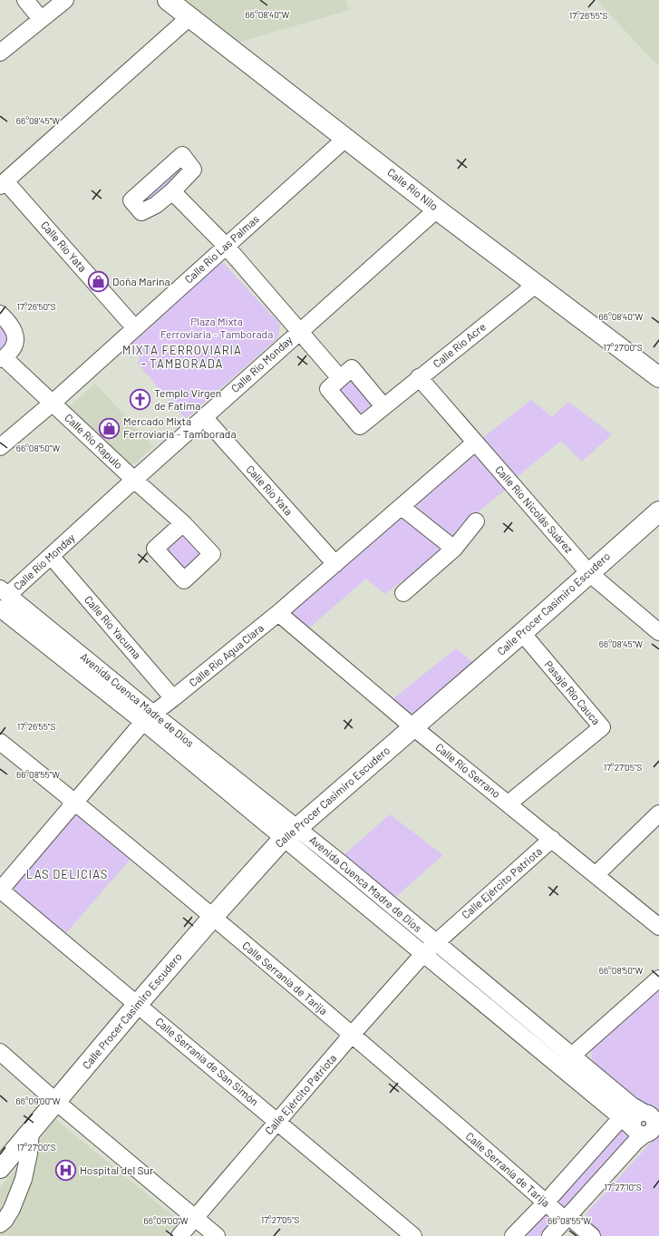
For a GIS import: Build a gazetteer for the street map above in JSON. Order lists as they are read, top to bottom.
{
  "streets": {
    "main road": ["Calle Río Nilo", "Calle Procer Casimiro Escudero"],
    "street": [
      "Calle Río Yata",
      "Calle Río Las Palmas",
      "Calle Río Acre",
      "Calle Río Monday",
      "Calle Río Rapulo",
      "Calle Río Nicolás Suárez",
      "Calle Río Yacuma",
      "Calle Río Agua Clara",
      "Pasaje Río Cauca",
      "Avenida Cuenca Madre de Dios",
      "Calle Río Serrano",
      "Calle Ejército Patriota",
      "Calle Serranía de Tarija",
      "Calle Serranía de San Simón"
    ]
  },
  "crossings": [
    ["Calle Río Nilo", "Calle Río Las Palmas"],
    ["Calle Río Nilo", "Calle Río Acre"],
    ["Calle Río Nilo", "Calle Río Monday"],
    ["Calle Río Yata", "Calle Río Las Palmas"],
    ["Calle Río Yata", "Calle Río Monday"],
    ["Calle Río Yata", "Calle Río Agua Clara"],
    ["Calle Río Las Palmas", "Calle Río Rapulo"],
    ["Calle Río Acre", "Calle Río Nicolás Suárez"],
    ["Calle Río Monday", "Calle Río Rapulo"],
    ["Calle Río Monday", "Calle Río Yacuma"],
    ["Calle Río Monday", "Avenida Cuenca Madre de Dios"],
    ["Calle Río Nicolás Suárez", "Calle Procer Casimiro Escudero"],
    ["Calle Río Nicolás Suárez", "Calle Río Agua Clara"],
    ["Calle Procer Casimiro Escudero", "Pasaje Río Cauca"],
    ["Calle Procer Casimiro Escudero", "Avenida Cuenca Madre de Dios"],
    ["Calle Procer Casimiro Escudero", "Calle Río Serrano"],
    ["Calle Procer Casimiro Escudero", "Calle Serranía de Tarija"],
    ["Calle Procer Casimiro Escudero", "Calle Serranía de San Simón"],
    ["Calle Río Yacuma", "Calle Río Agua Clara"],
    ["Calle Río Agua Clara", "Avenida Cuenca Madre de Dios"],
    ["Calle Río Agua Clara", "Calle Río Serrano"],
    ["Calle Río Agua Clara", "Calle Serranía de Tarija"],
    ["Calle Río Agua Clara", "Calle Serranía de San Simón"],
    ["Pasaje Río Cauca", "Calle Río Serrano"],
    ["Avenida Cuenca Madre de Dios", "Calle Ejército Patriota"],
    ["Calle Río Serrano", "Calle Ejército Patriota"],
    ["Calle Ejército Patriota", "Calle Serranía de Tarija"],
    ["Calle Ejército Patriota", "Calle Serranía de San Simón"]
  ],
  "districts": ["MIXTA FERROVIARIA - TAMBORADA", "LAS DELICIAS"],
  "parks": ["Plaza Mixta Ferroviaria - Tamborada"],
  "places": {
    "shop": ["Doña Marina", "Mercado Mixta Ferroviaria - Tamborada"],
    "church": ["Templo Virgen de Fatima"],
    "hospital": ["Hospital del Sur"]
  },
  "coordinates": [
    "66°08'40\"W",
    "17°26'55\"S",
    "66°08'45\"W",
    "17°26'50\"S",
    "17°27'00\"S",
    "66°08'50\"W",
    "17°27'05\"S",
    "66°08'55\"W",
    "66°09'00\"W",
    "17°27'10\"S"
  ]
}
